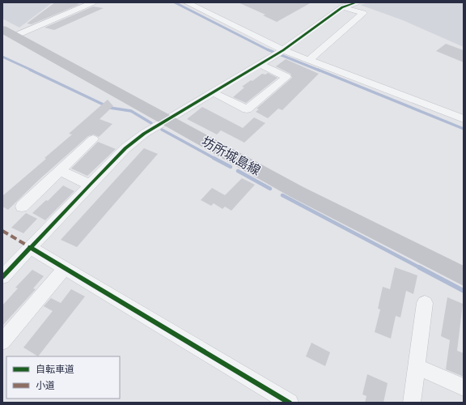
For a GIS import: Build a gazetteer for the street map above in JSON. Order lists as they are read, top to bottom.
{
  "streets": {
    "main road": ["坊所城島線"]
  },
  "legend": ["自転車道", "小道"]
}
